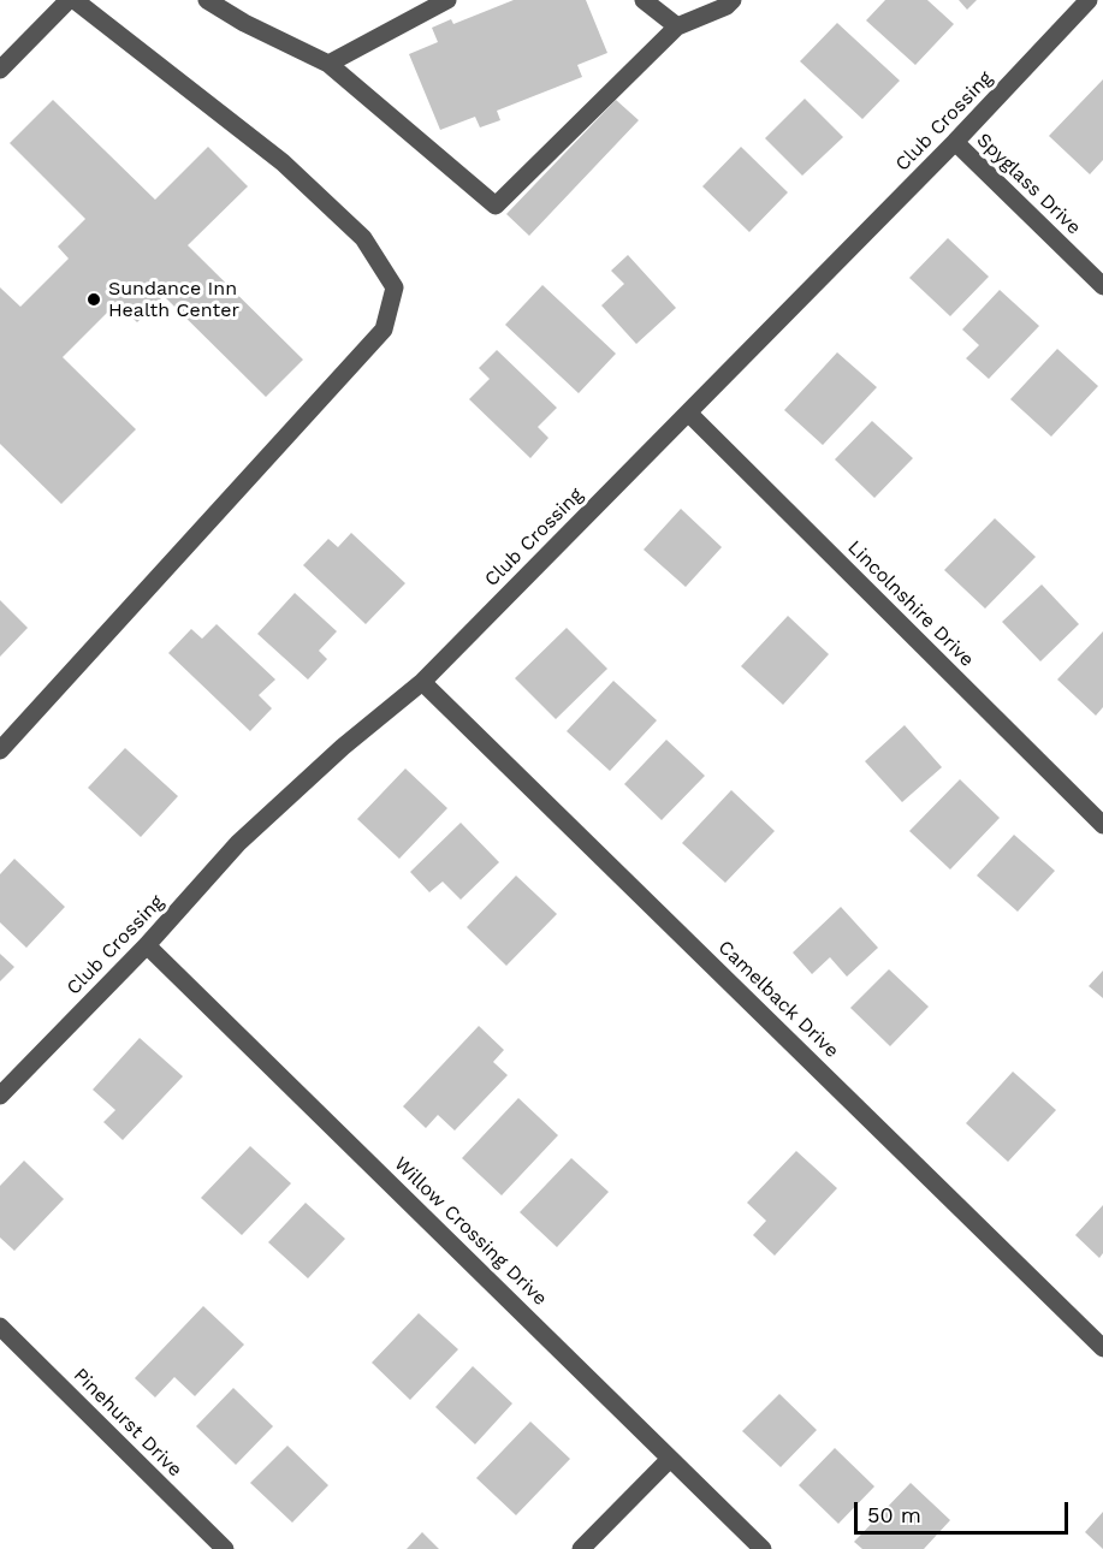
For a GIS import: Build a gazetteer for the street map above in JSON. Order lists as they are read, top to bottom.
{
  "streets": {
    "street": [
      "Club Crossing",
      "Spyglass Drive",
      "Lincolnshire Drive",
      "Camelback Drive",
      "Willow Crossing Drive",
      "Pinehurst Drive"
    ]
  },
  "crossings": [
    ["Club Crossing", "Spyglass Drive"],
    ["Club Crossing", "Lincolnshire Drive"],
    ["Club Crossing", "Camelback Drive"],
    ["Club Crossing", "Willow Crossing Drive"]
  ],
  "places": ["Sundance Inn Health Center"],
  "scale_bar": "50 m"
}
